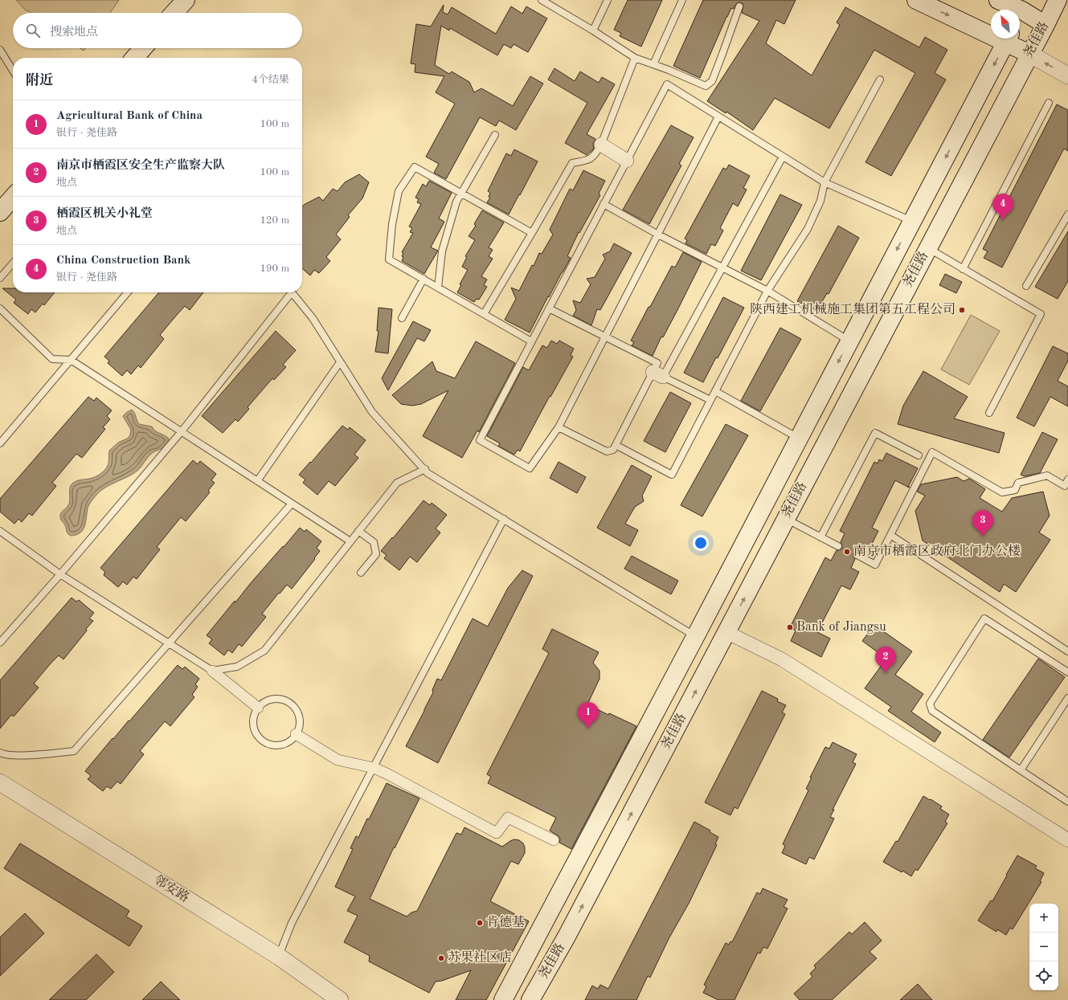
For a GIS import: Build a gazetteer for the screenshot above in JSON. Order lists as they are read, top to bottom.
{
  "streets": {
    "main road": ["尧佳路"],
    "street": ["邻安路"]
  },
  "places": [
    "陕西建工机械施工集团第五工程公司",
    "南京市栖霞区政府北门办公楼",
    "Bank of Jiangsu",
    "肯德基",
    "苏果社区店"
  ],
  "north": "top left",
  "page": {
    "search": "搜索地点",
    "heading": ["附近", "4个结果"],
    "list": [
      {
        "mark": "1",
        "name": "Agricultural Bank of China",
        "note": "银行 · 尧佳路",
        "value": "100 m"
      },
      {
        "mark": "2",
        "name": "南京市栖霞区安全生产监察大队",
        "note": "地点",
        "value": "100 m"
      },
      {
        "mark": "3",
        "name": "栖霞区机关小礼堂",
        "note": "地点",
        "value": "120 m"
      },
      {
        "mark": "4",
        "name": "China Construction Bank",
        "note": "银行 · 尧佳路",
        "value": "190 m"
      }
    ],
    "pins": [
      "4",
      "3",
      "2",
      "1"
    ],
    "map_buttons": ["+", "−"]
  }
}
